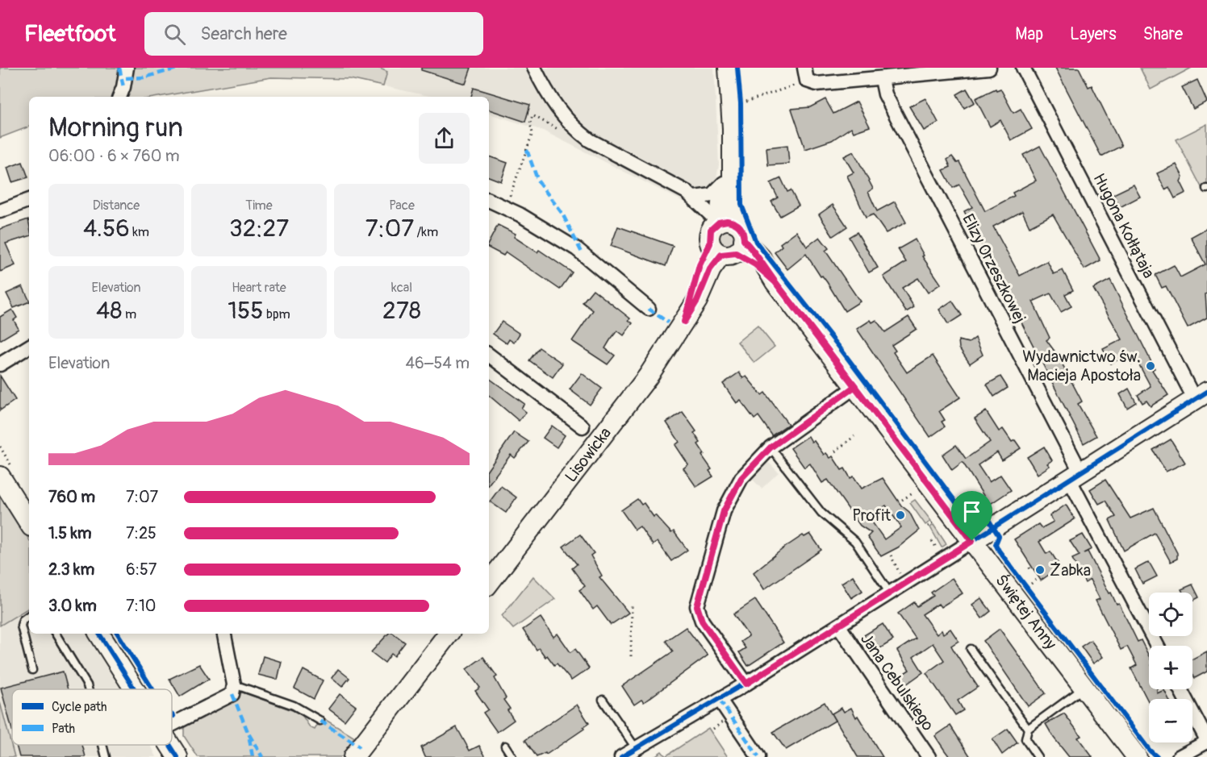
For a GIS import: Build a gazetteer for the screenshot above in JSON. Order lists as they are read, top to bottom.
{
  "streets": {
    "street": [
      "Hugona Kołłątaja",
      "Elizy Orzeszkowej",
      "Lisowicka",
      "Świętej Anny",
      "Jana Cebulskiego"
    ]
  },
  "crossings": [
    ["Lisowicka", "Świętej Anny"]
  ],
  "places": ["Wydawnictwo św. Macieja Apostoła", "Profit", "Żabka"],
  "legend": ["Cycle path", "Path"],
  "page": {
    "header": "Fleetfoot",
    "search": "Search here",
    "nav": ["Map", "Layers", "Share"],
    "heading": ["Morning run", "06:00 · 6 × 760 m"],
    "stats": [
      ["Distance", "4.56 km"],
      ["Time", "32:27"],
      ["Pace", "7:07 /km"],
      ["Elevation", "48 m"],
      ["Heart rate", "155 bpm"],
      ["kcal", "278"]
    ],
    "chart": ["Elevation", "46–54 m"],
    "list": [
      {
        "name": "760 m",
        "note": "7:07"
      },
      {
        "name": "1.5 km",
        "note": "7:25"
      },
      {
        "name": "2.3 km",
        "note": "6:57"
      },
      {
        "name": "3.0 km",
        "note": "7:10"
      }
    ],
    "map_buttons": ["+", "−"]
  }
}
